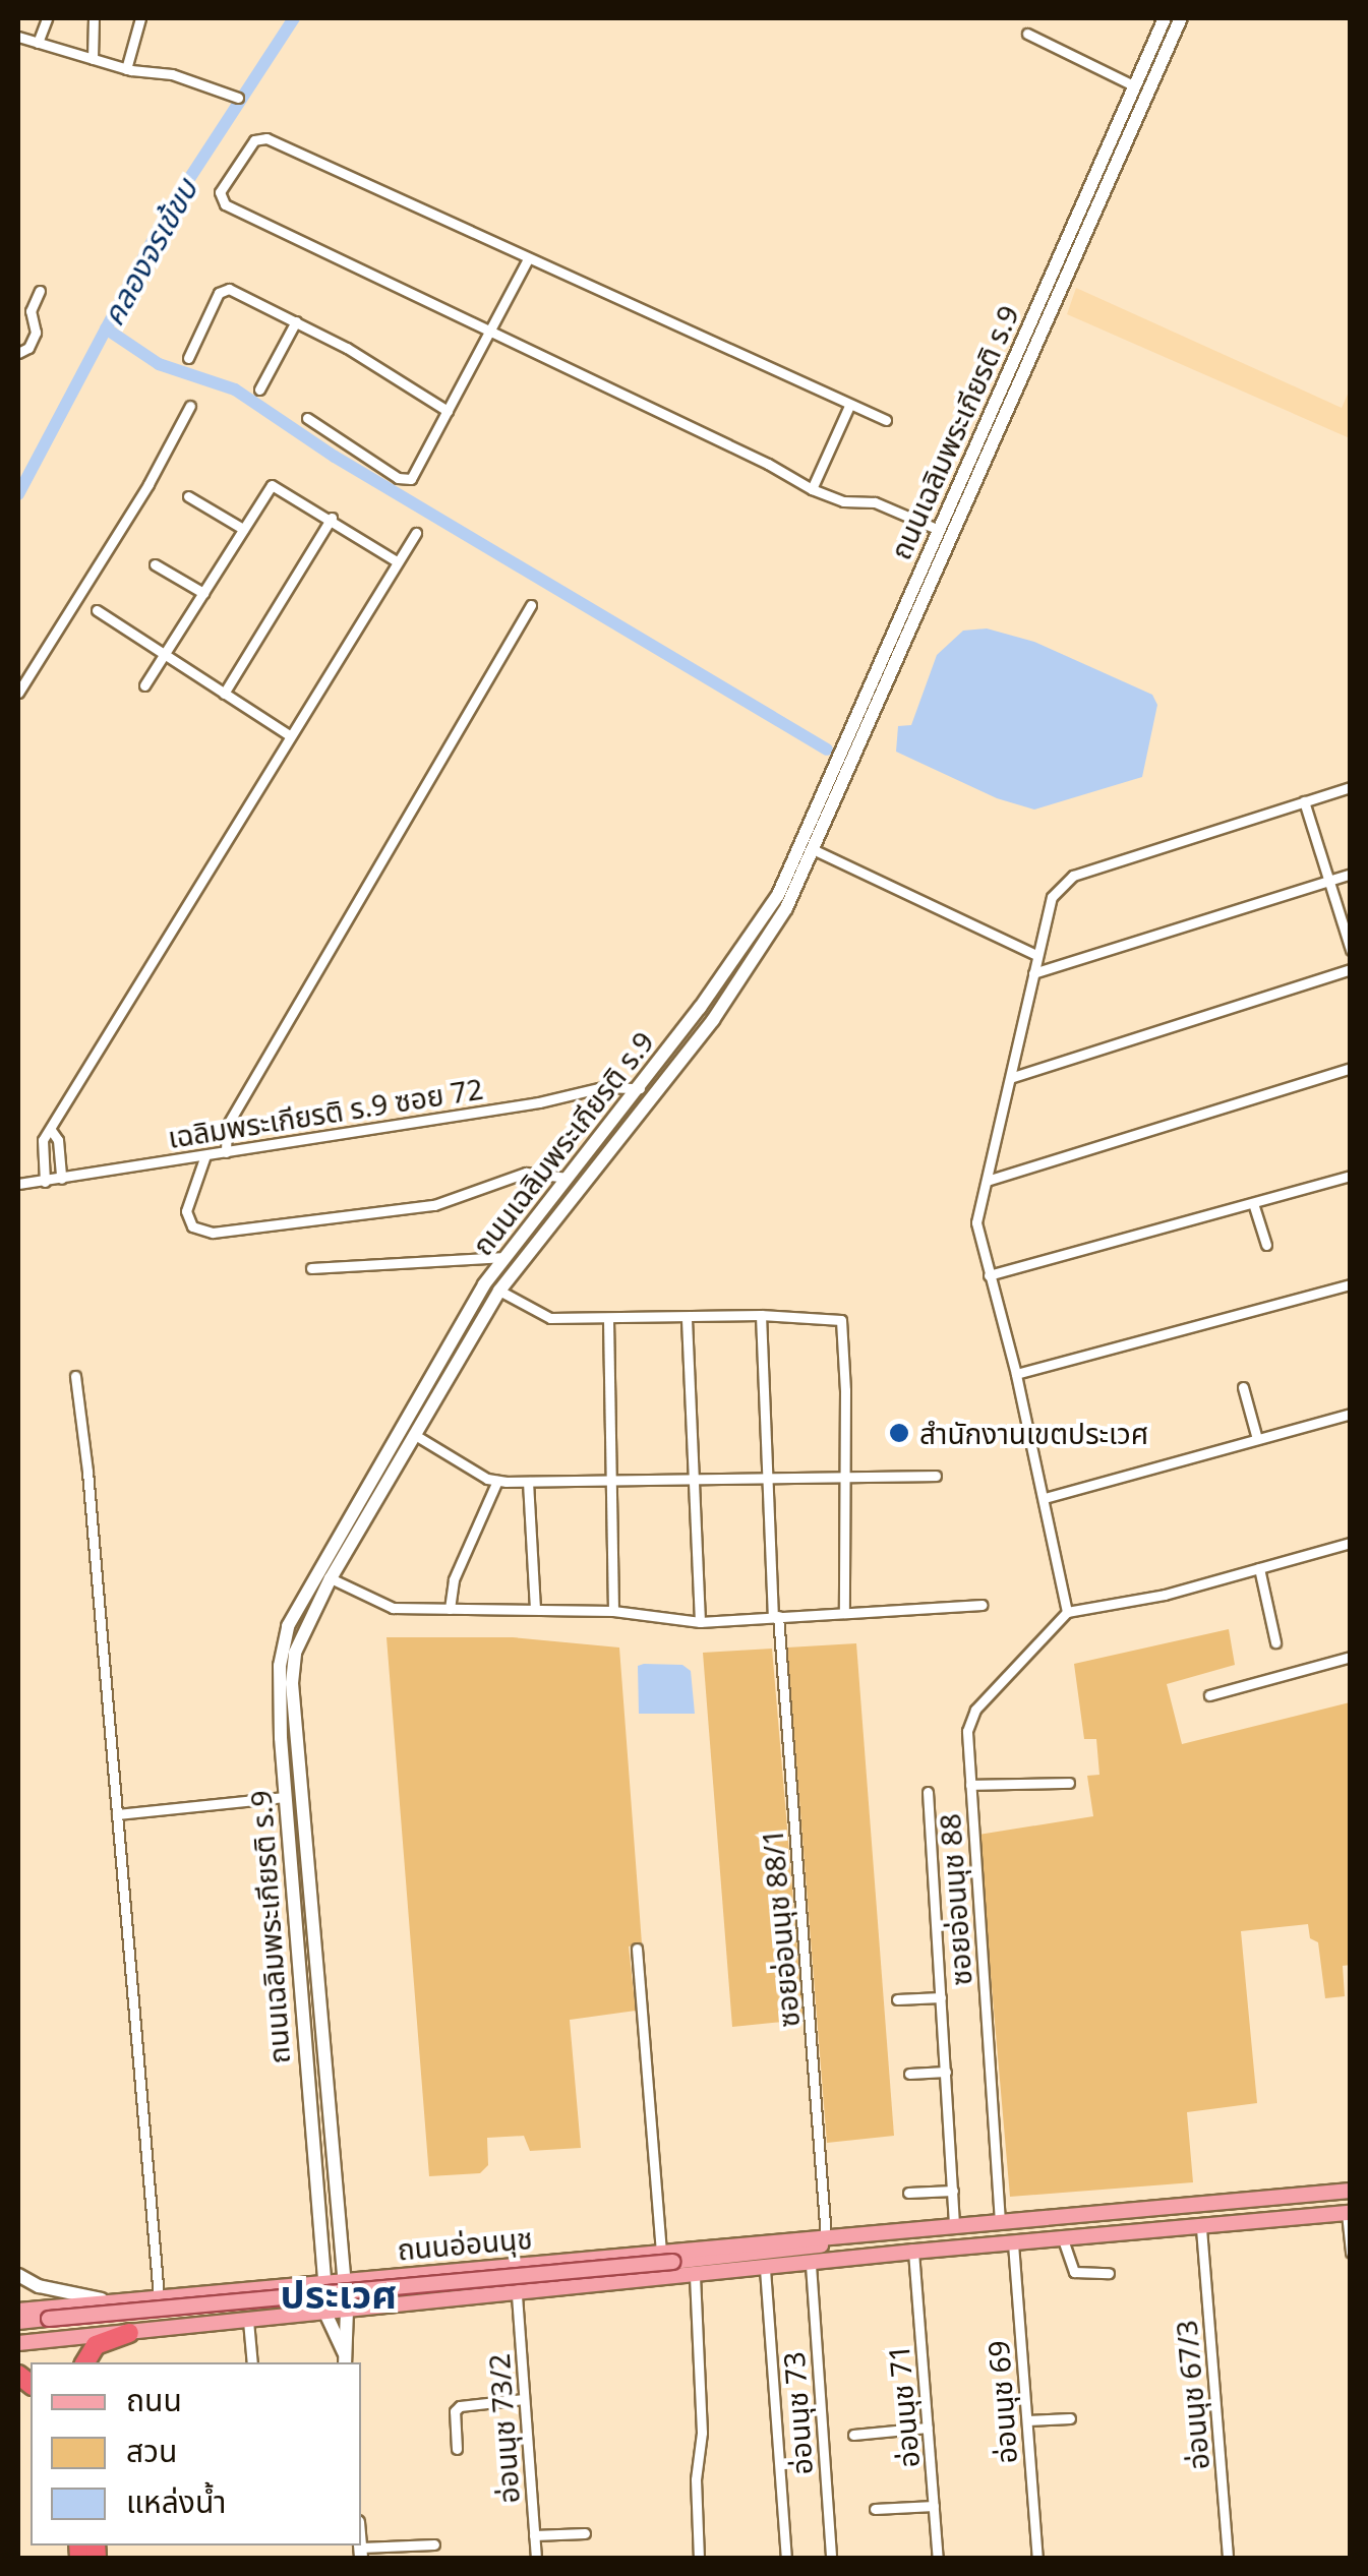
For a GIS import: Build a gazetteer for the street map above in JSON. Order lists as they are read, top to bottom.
{
  "streets": {
    "main road": ["ถนนเฉลิมพระเกียรติ ร.9", "ถนนอ่อนนุช"],
    "street": [
      "เฉลิมพระเกียรติ ร.9 ซอย 72",
      "ซอยอ่อนนุช 88",
      "ซอยอ่อนนุช 88/1",
      "อ่อนนุช 67/3",
      "อ่อนนุช 69",
      "อ่อนนุช 71",
      "อ่อนนุช 73",
      "อ่อนนุช 73/2"
    ]
  },
  "crossings": [
    ["ถนนเฉลิมพระเกียรติ ร.9", "เฉลิมพระเกียรติ ร.9 ซอย 72"],
    ["ถนนเฉลิมพระเกียรติ ร.9", "ถนนอ่อนนุช"],
    ["ซอยอ่อนนุช 88", "ถนนอ่อนนุช"],
    ["ซอยอ่อนนุช 88/1", "ถนนอ่อนนุช"],
    ["ถนนอ่อนนุช", "อ่อนนุช 67/3"],
    ["ถนนอ่อนนุช", "อ่อนนุช 69"],
    ["ถนนอ่อนนุช", "อ่อนนุช 71"],
    ["ถนนอ่อนนุช", "อ่อนนุช 73"],
    ["ถนนอ่อนนุช", "อ่อนนุช 73/2"]
  ],
  "districts": ["ประเวศ"],
  "water": ["คลองจรเข้ขบ"],
  "places": ["สำนักงานเขตประเวศ"],
  "legend": ["ถนน", "สวน", "แหล่งน้ำ"]
}
